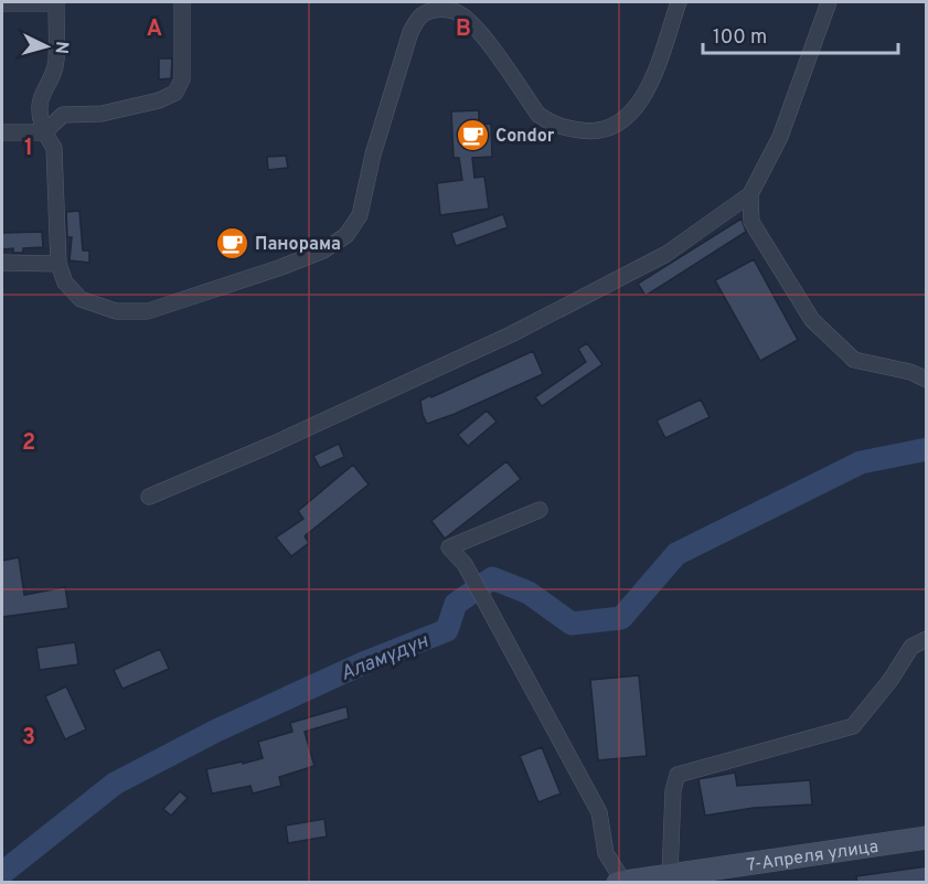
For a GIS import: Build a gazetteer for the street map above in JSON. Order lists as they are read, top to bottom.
{
  "streets": {
    "main road": ["7-Апреля улица"]
  },
  "water": ["Аламүдүн"],
  "places": {
    "cafe": ["Condor", "Панорама"]
  },
  "scale_bar": "100 m",
  "north": "right",
  "grid": {
    "columns": ["A", "B"],
    "rows": ["1", "2", "3"]
  }
}
